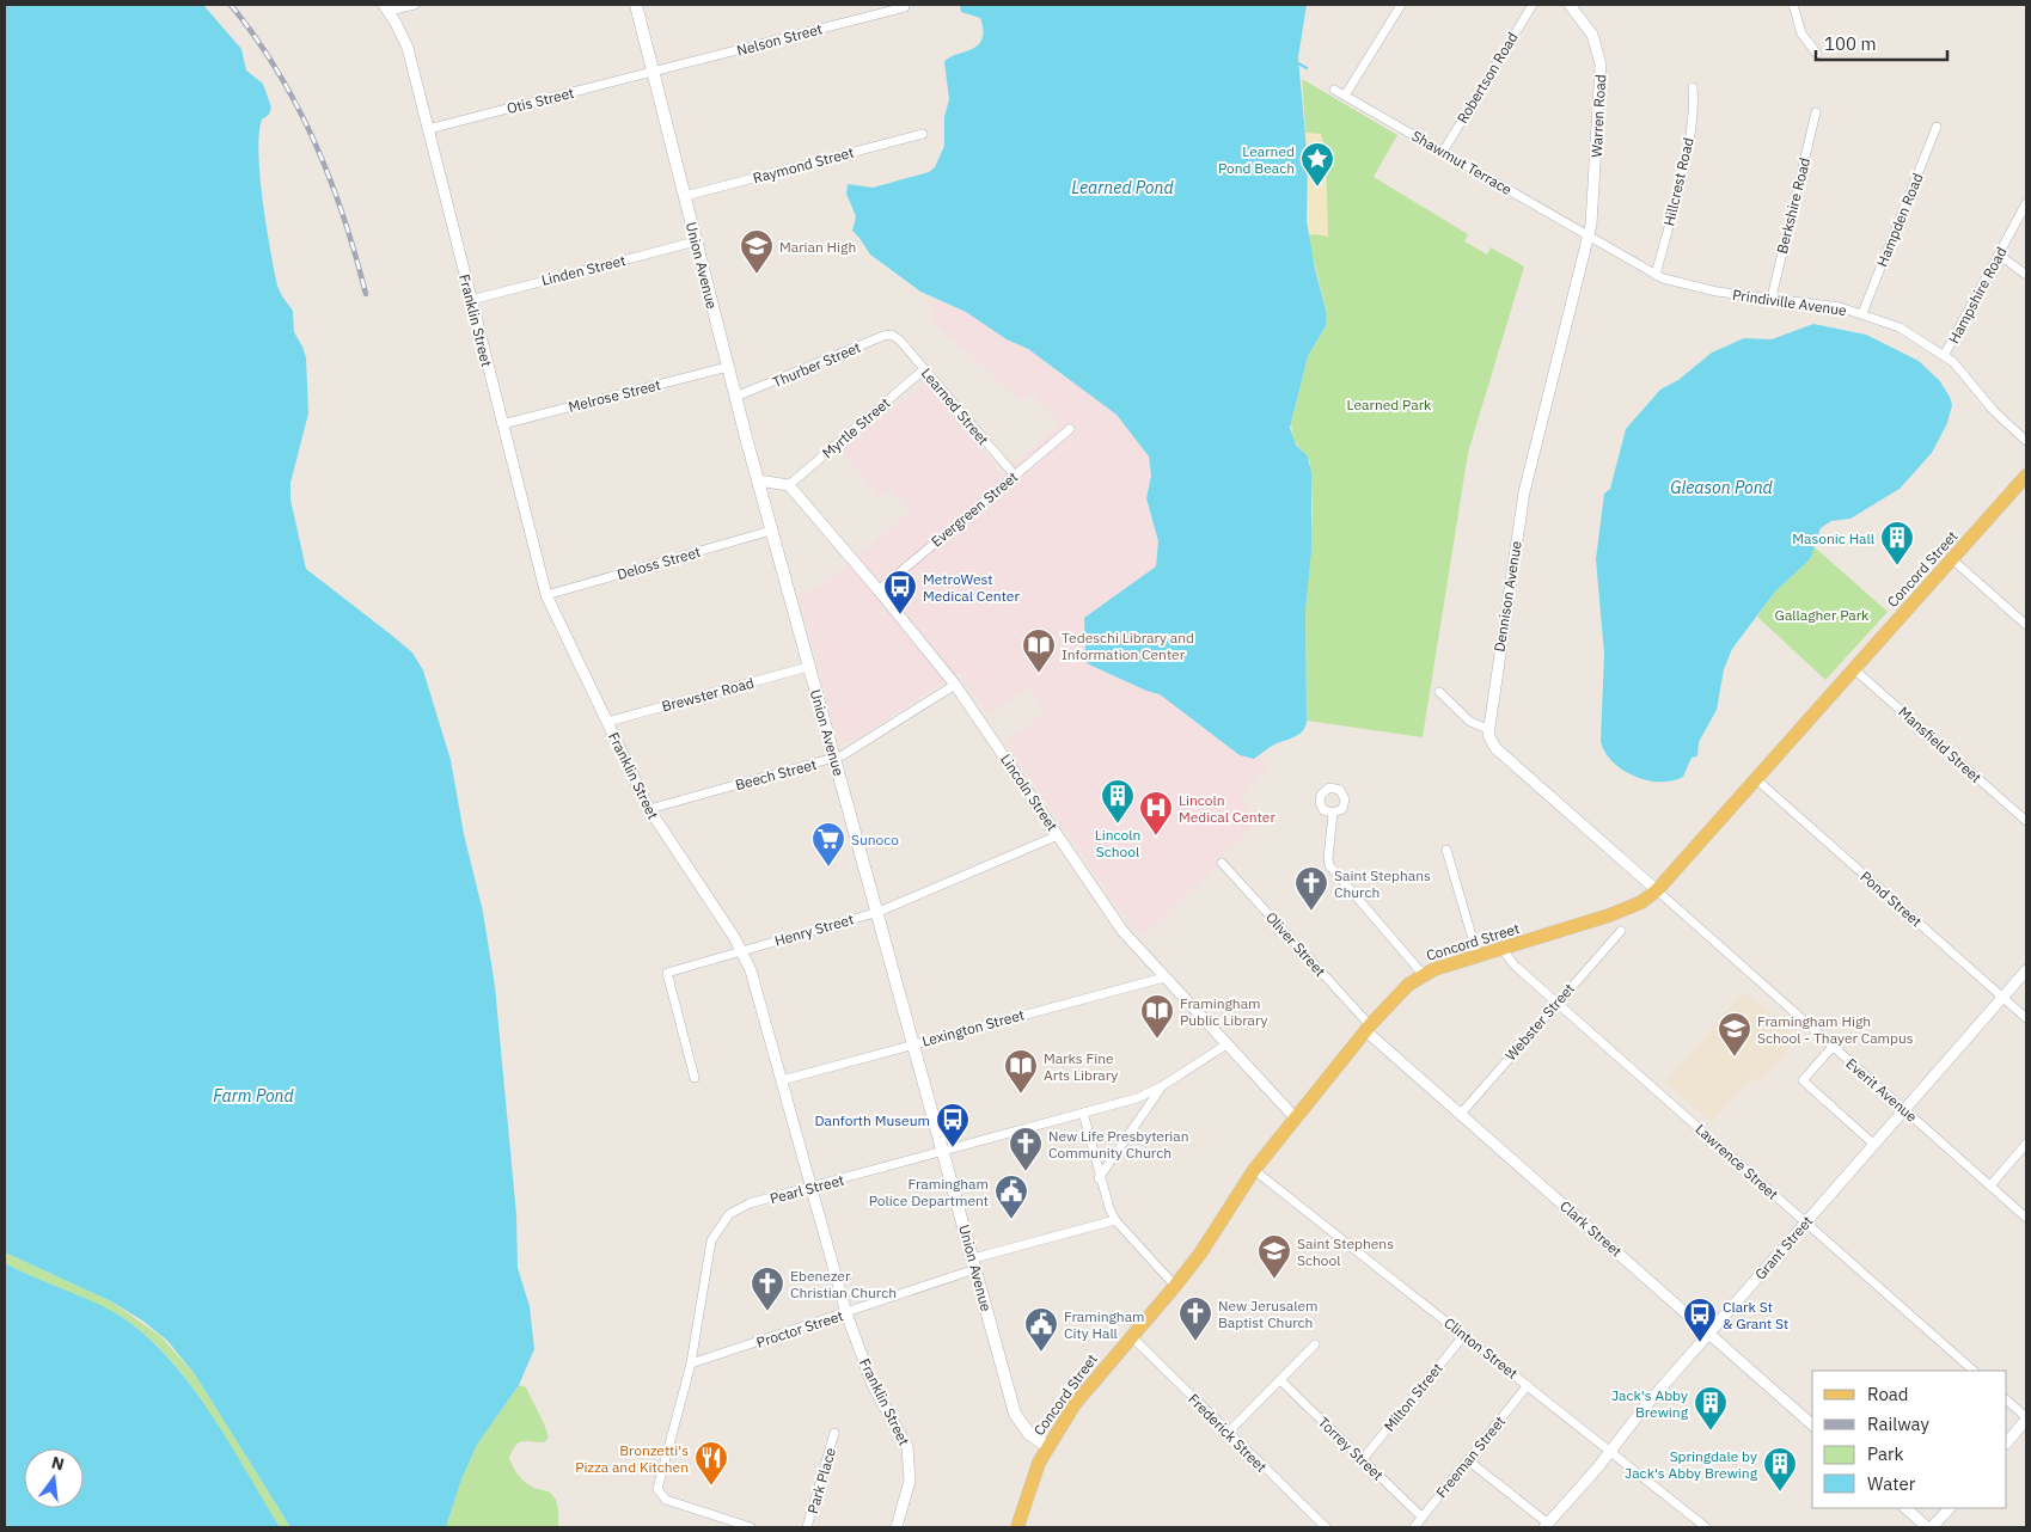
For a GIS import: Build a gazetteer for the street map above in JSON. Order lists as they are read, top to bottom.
{
  "streets": {
    "main road": ["Union Avenue", "Concord Street"],
    "street": [
      "Nelson Street",
      "Robertson Road",
      "Otis Street",
      "Warren Road",
      "Shawmut Terrace",
      "Raymond Street",
      "Hillcrest Road",
      "Berkshire Road",
      "Hampden Road",
      "Linden Street",
      "Hampshire Road",
      "Prindiville Avenue",
      "Franklin Street",
      "Thurber Street",
      "Melrose Street",
      "Learned Street",
      "Myrtle Street",
      "Evergreen Street",
      "Deloss Street",
      "Dennison Avenue",
      "Brewster Road",
      "Mansfield Street",
      "Beech Street",
      "Lincoln Street",
      "Pond Street",
      "Henry Street",
      "Oliver Street",
      "Webster Street",
      "Lexington Street",
      "Everit Avenue",
      "Lawrence Street",
      "Pearl Street",
      "Clark Street",
      "Grant Street",
      "Proctor Street",
      "Clinton Street",
      "Milton Street",
      "Frederick Street",
      "Torrey Street",
      "Freeman Street",
      "Park Place"
    ]
  },
  "crossings": [
    ["Nelson Street", "Otis Street"],
    ["Nelson Street", "Union Avenue"],
    ["Robertson Road", "Shawmut Terrace"],
    ["Otis Street", "Union Avenue"],
    ["Otis Street", "Franklin Street"],
    ["Warren Road", "Shawmut Terrace"],
    ["Warren Road", "Prindiville Avenue"],
    ["Warren Road", "Dennison Avenue"],
    ["Shawmut Terrace", "Prindiville Avenue"],
    ["Shawmut Terrace", "Dennison Avenue"],
    ["Raymond Street", "Union Avenue"],
    ["Hillcrest Road", "Prindiville Avenue"],
    ["Berkshire Road", "Prindiville Avenue"],
    ["Hampden Road", "Prindiville Avenue"],
    ["Union Avenue", "Linden Street"],
    ["Union Avenue", "Thurber Street"],
    ["Union Avenue", "Melrose Street"],
    ["Union Avenue", "Deloss Street"],
    ["Union Avenue", "Concord Street"],
    ["Union Avenue", "Brewster Road"],
    ["Union Avenue", "Beech Street"],
    ["Union Avenue", "Henry Street"],
    ["Union Avenue", "Lexington Street"],
    ["Union Avenue", "Pearl Street"],
    ["Union Avenue", "Proctor Street"],
    ["Linden Street", "Franklin Street"],
    ["Hampshire Road", "Prindiville Avenue"],
    ["Prindiville Avenue", "Dennison Avenue"],
    ["Franklin Street", "Melrose Street"],
    ["Franklin Street", "Deloss Street"],
    ["Franklin Street", "Brewster Road"],
    ["Franklin Street", "Beech Street"],
    ["Franklin Street", "Henry Street"],
    ["Franklin Street", "Lexington Street"],
    ["Franklin Street", "Pearl Street"],
    ["Franklin Street", "Proctor Street"],
    ["Thurber Street", "Learned Street"],
    ["Learned Street", "Myrtle Street"],
    ["Learned Street", "Evergreen Street"],
    ["Myrtle Street", "Lincoln Street"],
    ["Evergreen Street", "Lincoln Street"],
    ["Concord Street", "Mansfield Street"],
    ["Concord Street", "Lincoln Street"],
    ["Concord Street", "Pond Street"],
    ["Concord Street", "Oliver Street"],
    ["Concord Street", "Everit Avenue"],
    ["Concord Street", "Lawrence Street"],
    ["Concord Street", "Clark Street"],
    ["Concord Street", "Clinton Street"],
    ["Concord Street", "Frederick Street"],
    ["Beech Street", "Lincoln Street"],
    ["Lincoln Street", "Henry Street"],
    ["Lincoln Street", "Lexington Street"],
    ["Lincoln Street", "Pearl Street"],
    ["Pond Street", "Grant Street"],
    ["Oliver Street", "Clark Street"],
    ["Webster Street", "Lawrence Street"],
    ["Webster Street", "Clark Street"],
    ["Everit Avenue", "Grant Street"],
    ["Lawrence Street", "Grant Street"],
    ["Pearl Street", "Proctor Street"],
    ["Clark Street", "Grant Street"],
    ["Grant Street", "Clinton Street"],
    ["Clinton Street", "Milton Street"],
    ["Clinton Street", "Freeman Street"],
    ["Milton Street", "Torrey Street"],
    ["Torrey Street", "Freeman Street"]
  ],
  "water": ["Learned Pond", "Gleason Pond", "Farm Pond"],
  "parks": ["Learned Park", "Gallagher Park"],
  "places": {
    "place": ["Learned Pond Beach"],
    "school or university": ["Marian High", "Framingham High School - Thayer Campus", "Saint Stephens School"],
    "building": [
      "Masonic Hall",
      "Lincoln School",
      "Jack's Abby Brewing",
      "Springdale by Jack's Abby Brewing"
    ],
    "bus stop": ["MetroWest Medical Center", "Danforth Museum", "Clark St & Grant St"],
    "library": ["Tedeschi Library and Information Center", "Framingham Public Library", "Marks Fine Arts Library"],
    "hospital": ["Lincoln Medical Center"],
    "supermarket": ["Sunoco"],
    "church": [
      "Saint Stephans Church",
      "New Life Presbyterian Community Church",
      "Ebenezer Christian Church",
      "New Jerusalem Baptist Church"
    ],
    "public building": ["Framingham Police Department", "Framingham City Hall"],
    "restaurant": ["Bronzetti's Pizza and Kitchen"]
  },
  "legend": [
    "Road",
    "Railway",
    "Park",
    "Water"
  ],
  "scale_bar": "100 m",
  "north": "top"
}
